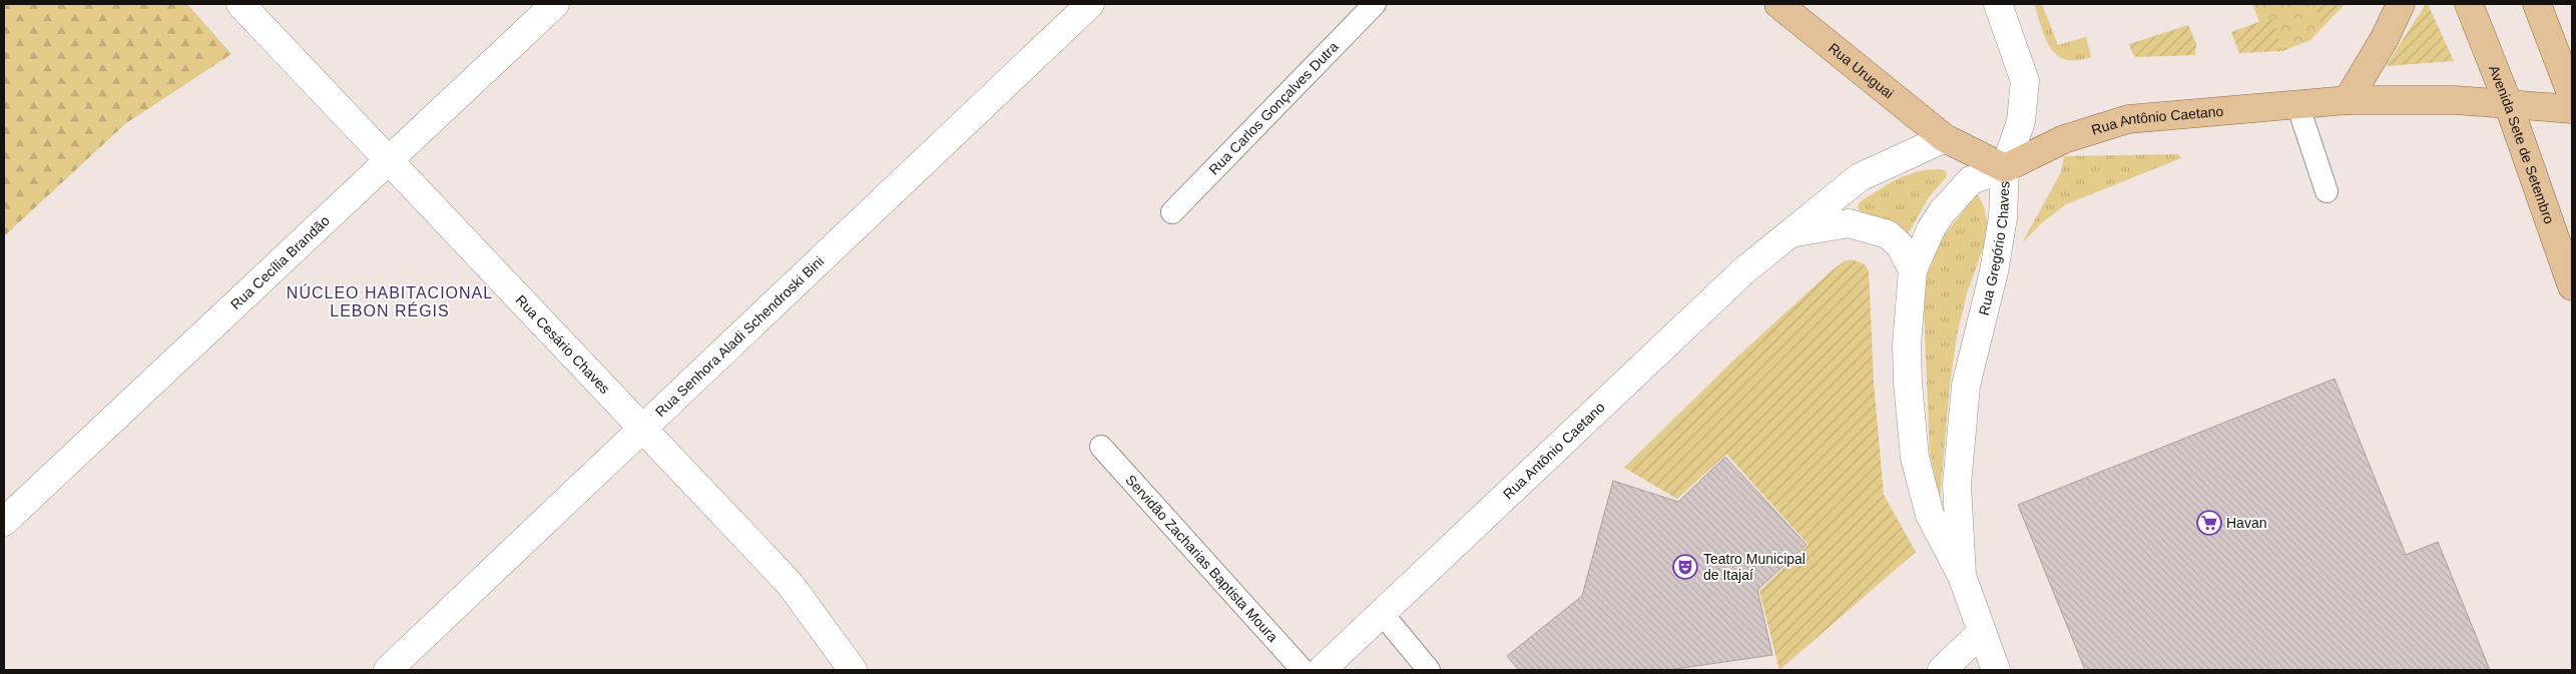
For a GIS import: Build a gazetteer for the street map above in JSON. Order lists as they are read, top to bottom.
{
  "streets": {
    "main road": ["Rua Uruguai", "Rua Antônio Caetano", "Avenida Sete de Setembro"],
    "street": [
      "Rua Gregório Chaves",
      "Rua Cecília Brandão",
      "Rua Senhora Aladi Schendroski Bini",
      "Rua Cesário Chaves"
    ],
    "lane": ["Rua Carlos Gonçalves Dutra", "Servidão Zacharias Baptista Moura"]
  },
  "crossings": [
    ["Rua Uruguai", "Rua Antônio Caetano"],
    ["Rua Antônio Caetano", "Avenida Sete de Setembro"],
    ["Rua Antônio Caetano", "Rua Gregório Chaves"],
    ["Rua Cecília Brandão", "Rua Cesário Chaves"],
    ["Rua Senhora Aladi Schendroski Bini", "Rua Cesário Chaves"]
  ],
  "districts": ["NÚCLEO HABITACIONAL LEBON RÉGIS"],
  "places": {
    "supermarket": ["Havan"],
    "theatre": ["Teatro Municipal de Itajaí"]
  }
}
